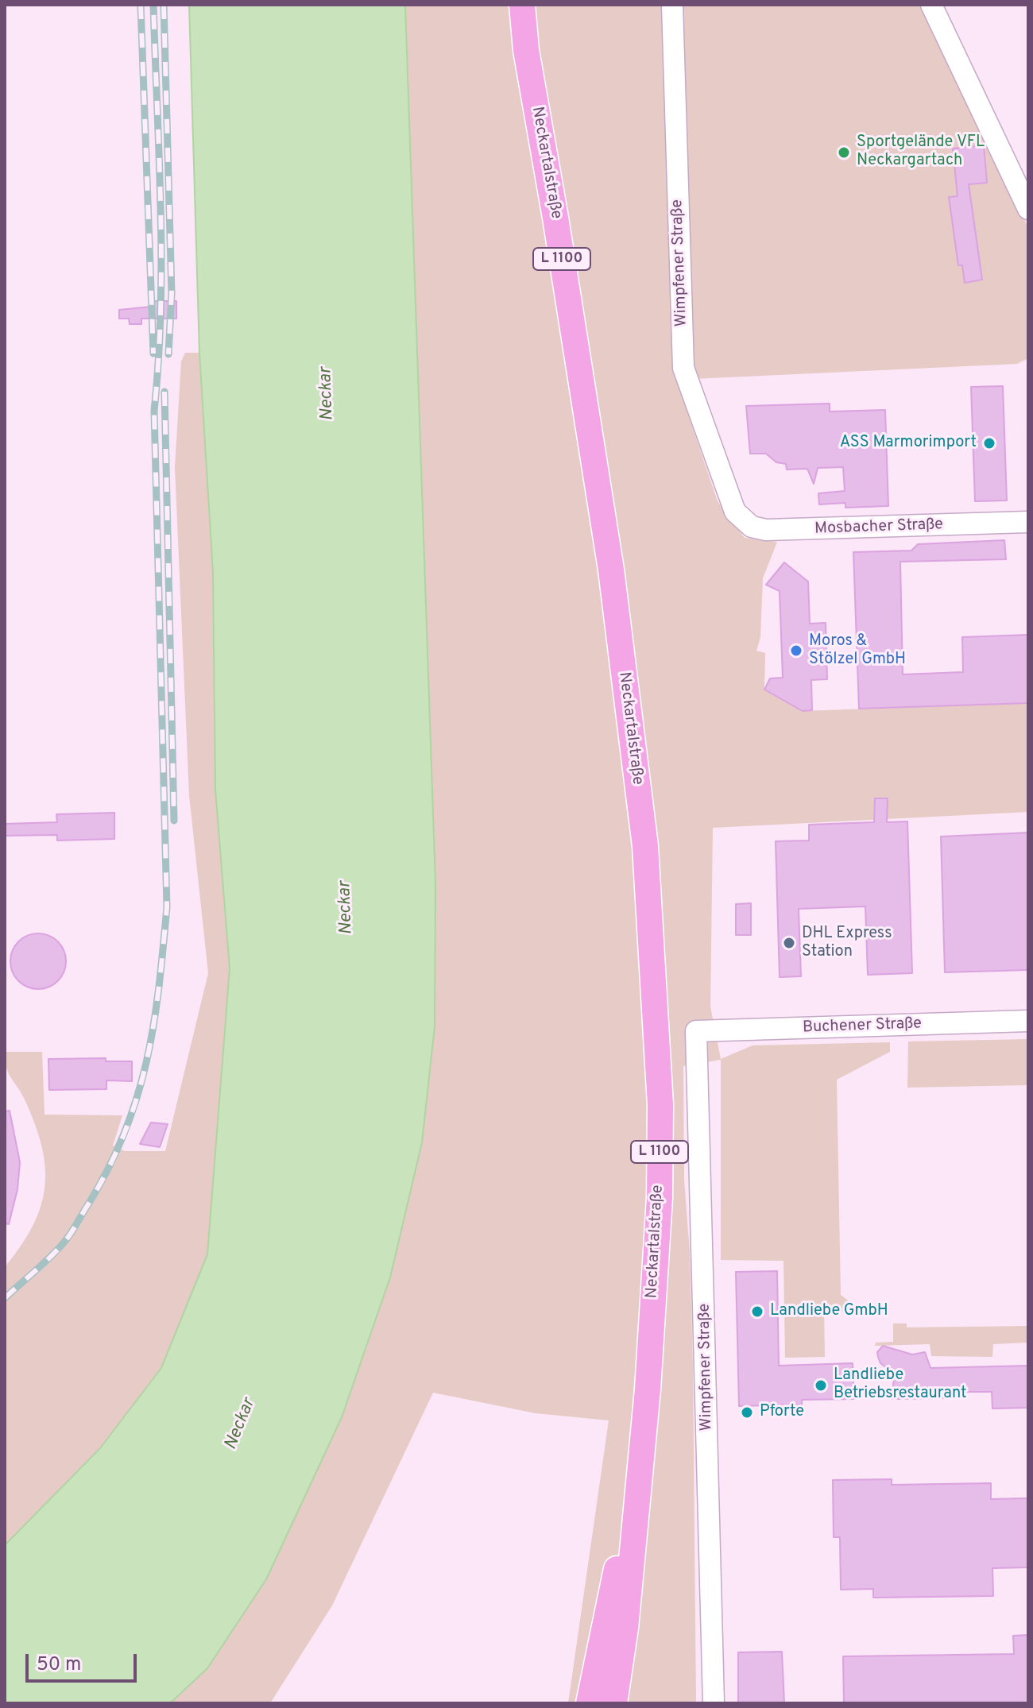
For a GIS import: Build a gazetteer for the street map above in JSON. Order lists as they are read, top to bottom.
{
  "streets": {
    "main road": ["Neckartalstraße", "L 1100"],
    "street": ["Wimpfener Straße", "Mosbacher Straße", "Buchener Straße"]
  },
  "crossings": [
    ["Wimpfener Straße", "Mosbacher Straße"],
    ["Wimpfener Straße", "Buchener Straße"]
  ],
  "water": ["Neckar"],
  "places": [
    "Sportgelände VFL Neckargartach",
    "ASS Marmorimport",
    "Moros & Stölzel GmbH",
    "DHL Express Station",
    "Landliebe GmbH",
    "Landliebe Betriebsrestaurant",
    "Pforte"
  ],
  "scale_bar": "50 m"
}
